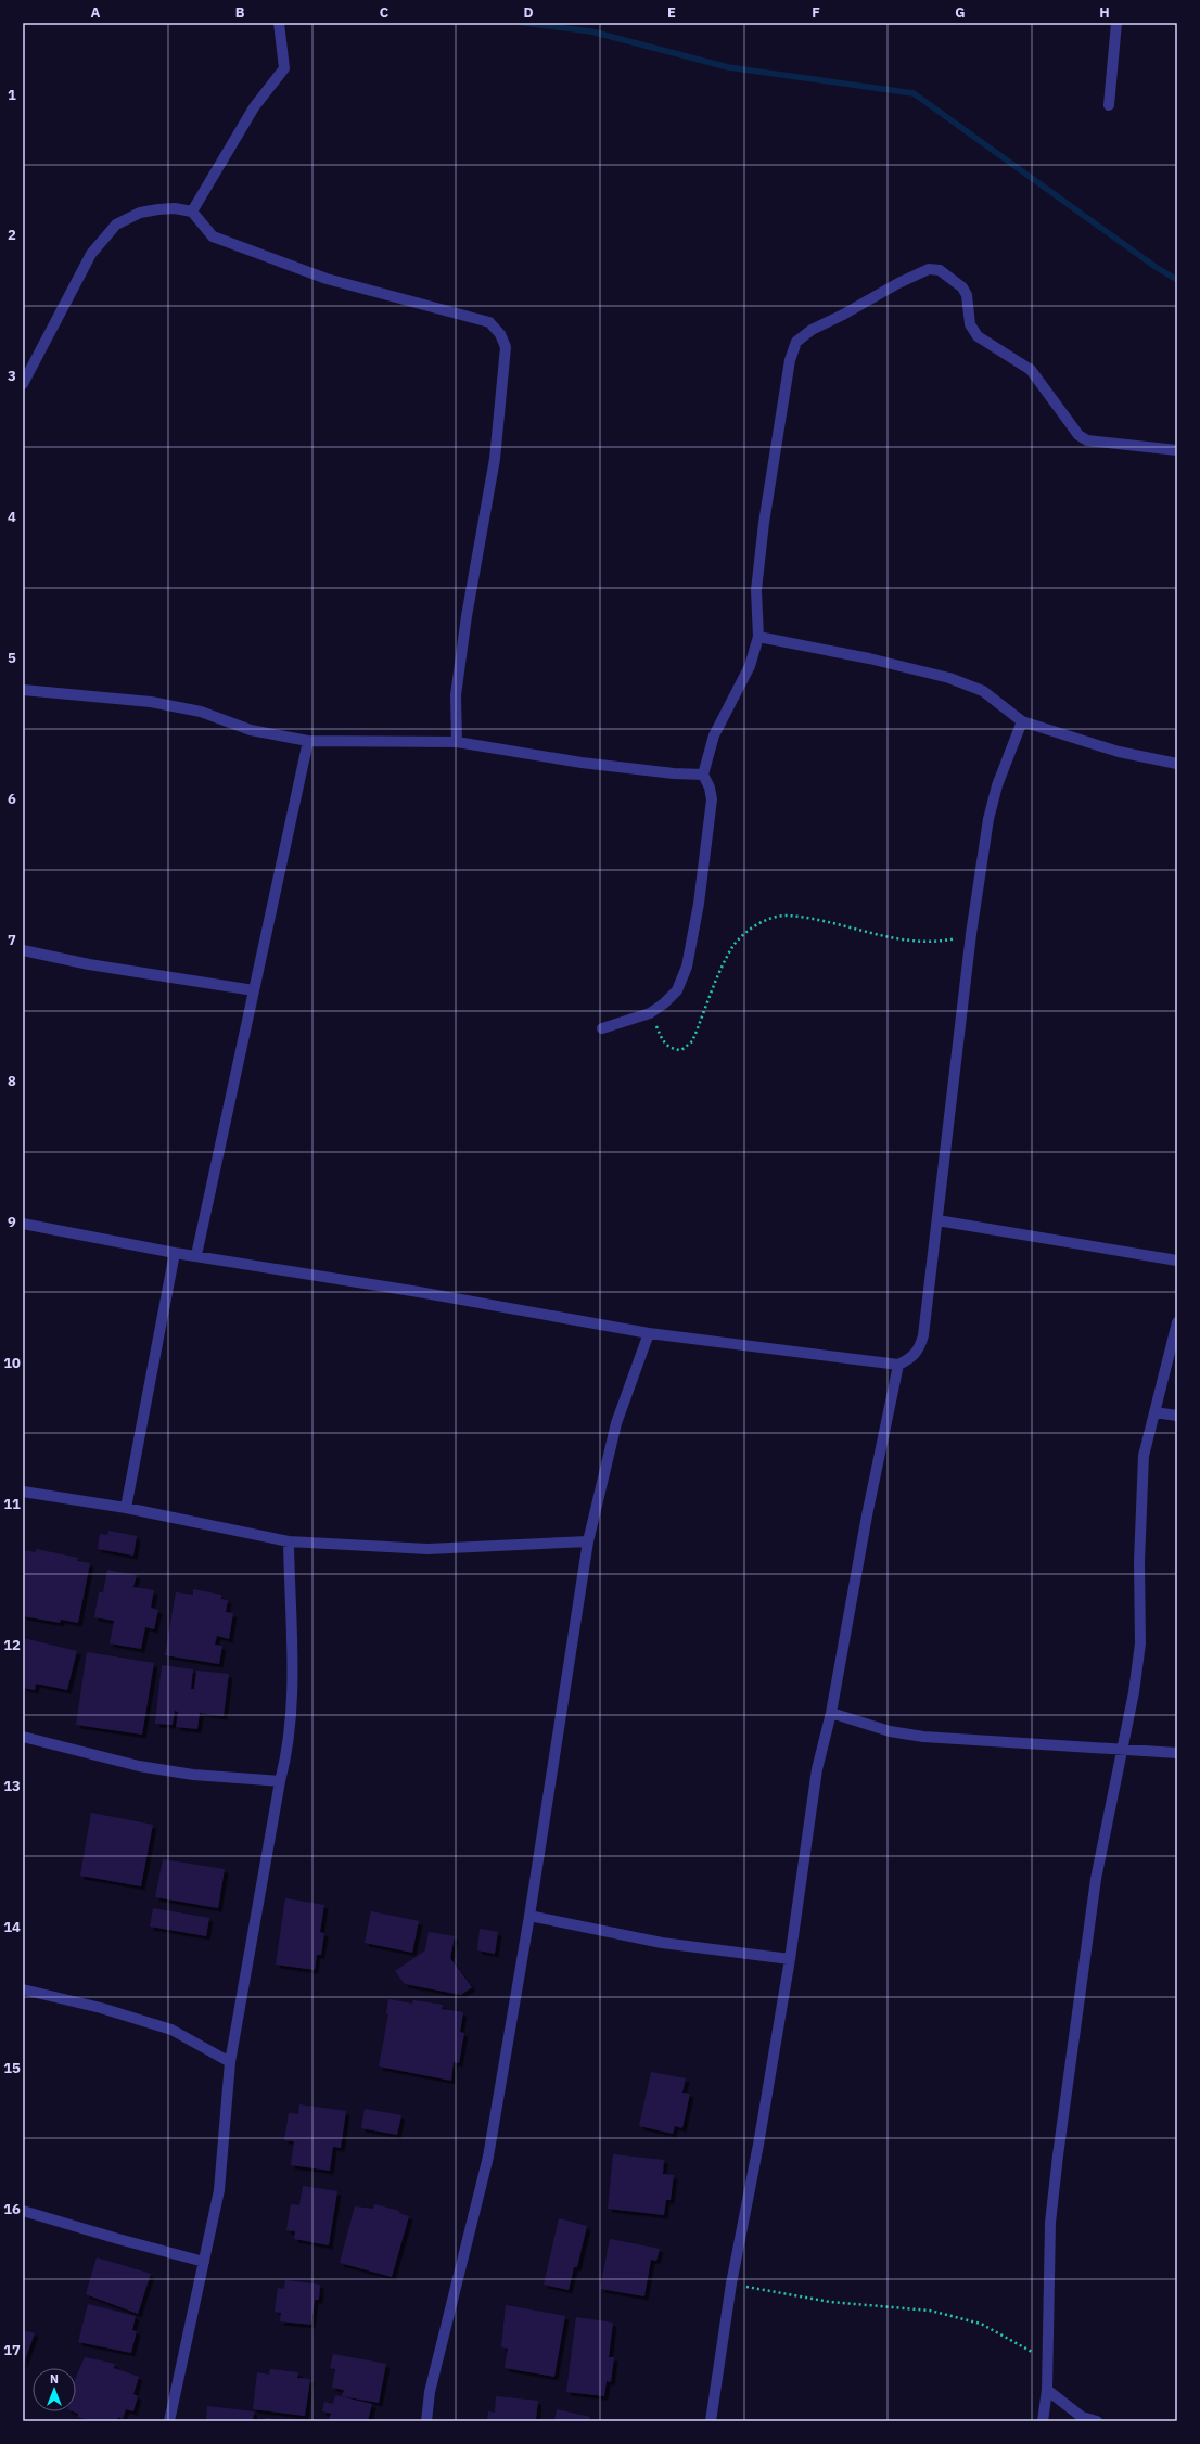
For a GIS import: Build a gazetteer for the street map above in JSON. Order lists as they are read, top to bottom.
{
  "north": "top",
  "grid": {
    "columns": [
      "A",
      "B",
      "C",
      "D",
      "E",
      "F",
      "G",
      "H"
    ],
    "rows": [
      "1",
      "2",
      "3",
      "4",
      "5",
      "6",
      "7",
      "8",
      "9",
      "10",
      "11",
      "12",
      "13",
      "14",
      "15",
      "16",
      "17"
    ]
  }
}
